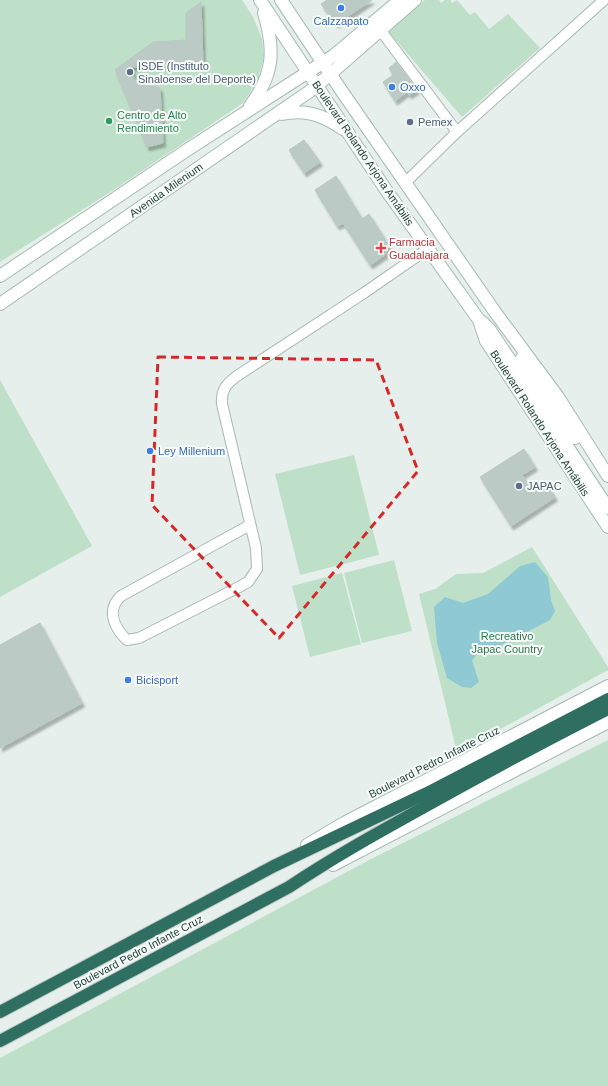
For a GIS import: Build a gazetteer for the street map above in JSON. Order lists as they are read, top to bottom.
{
  "streets": {
    "highway": ["Boulevard Pedro Infante Cruz"],
    "street": ["Boulevard Rolando Arjona Amábilis", "Avenida Milenium"]
  },
  "crossings": [
    ["Boulevard Rolando Arjona Amábilis", "Avenida Milenium"]
  ],
  "parks": ["Recreativo Japac Country"],
  "places": {
    "other": [
      "Calzzapato",
      "ISDE (Instituto Sinaloense del Deporte)",
      "Oxxo",
      "Centro de Alto Rendimiento",
      "Pemex",
      "Ley Millenium",
      "JAPAC",
      "Bicisport"
    ],
    "health": ["Farmacia Guadalajara"]
  }
}
